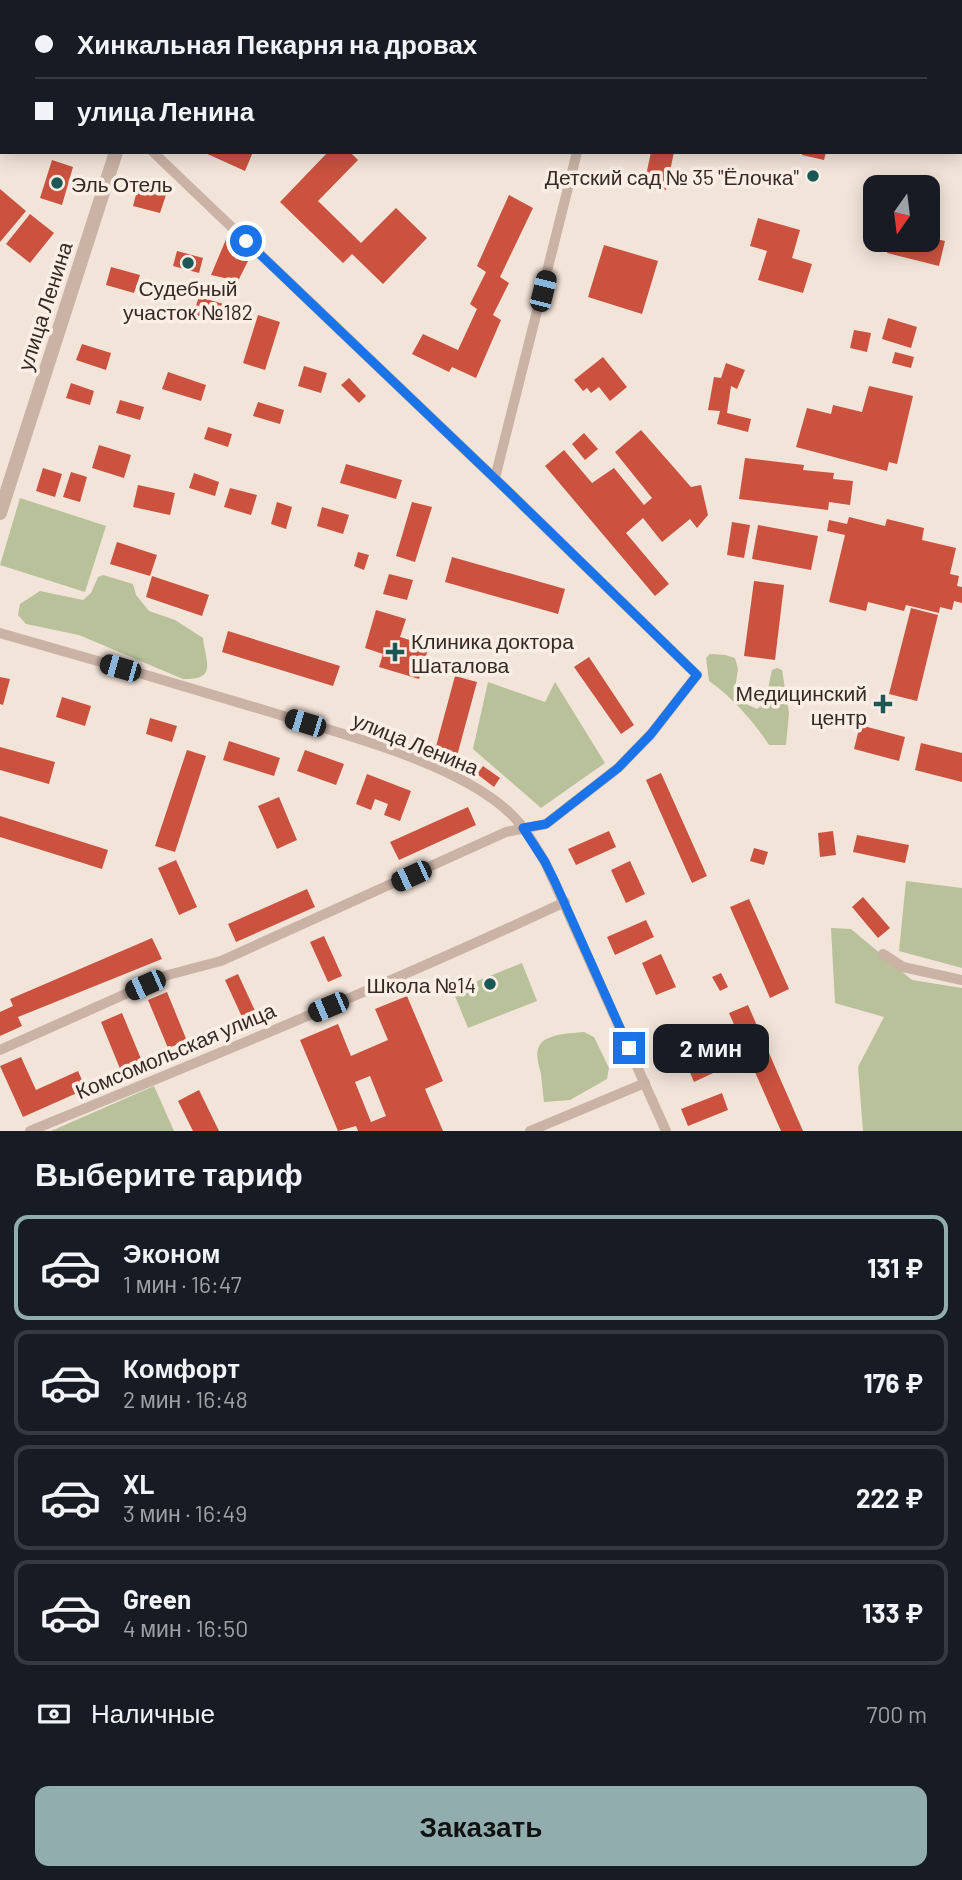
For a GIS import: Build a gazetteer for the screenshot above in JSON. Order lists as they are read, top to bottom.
{
  "streets": {
    "street": ["улица Ленина", "Комсомольская улица"]
  },
  "crossings": [
    ["улица Ленина", "Комсомольская улица"]
  ],
  "places": {
    "other": [
      "Детский сад № 35 \"Ёлочка\"",
      "Эль Отель",
      "Судебный участок №182",
      "Школа №14"
    ],
    "health": ["Клиника доктора Шаталова", "Медицинский центр"]
  },
  "north": "bottom",
  "page": {
    "banner": ["Хинкальная Пекарня на дровах", "улица Ленина"],
    "bubble": "2 мин",
    "heading": "Выберите тариф",
    "list": [
      {
        "name": "Эконом",
        "note": "1 мин · 16:47",
        "value": "131 ₽"
      },
      {
        "name": "Комфорт",
        "note": "2 мин · 16:48",
        "value": "176 ₽"
      },
      {
        "name": "XL",
        "note": "3 мин · 16:49",
        "value": "222 ₽"
      },
      {
        "name": "Green",
        "note": "4 мин · 16:50",
        "value": "133 ₽"
      }
    ],
    "pay": ["Наличные", "700 m"],
    "buttons": "Заказать"
  }
}
